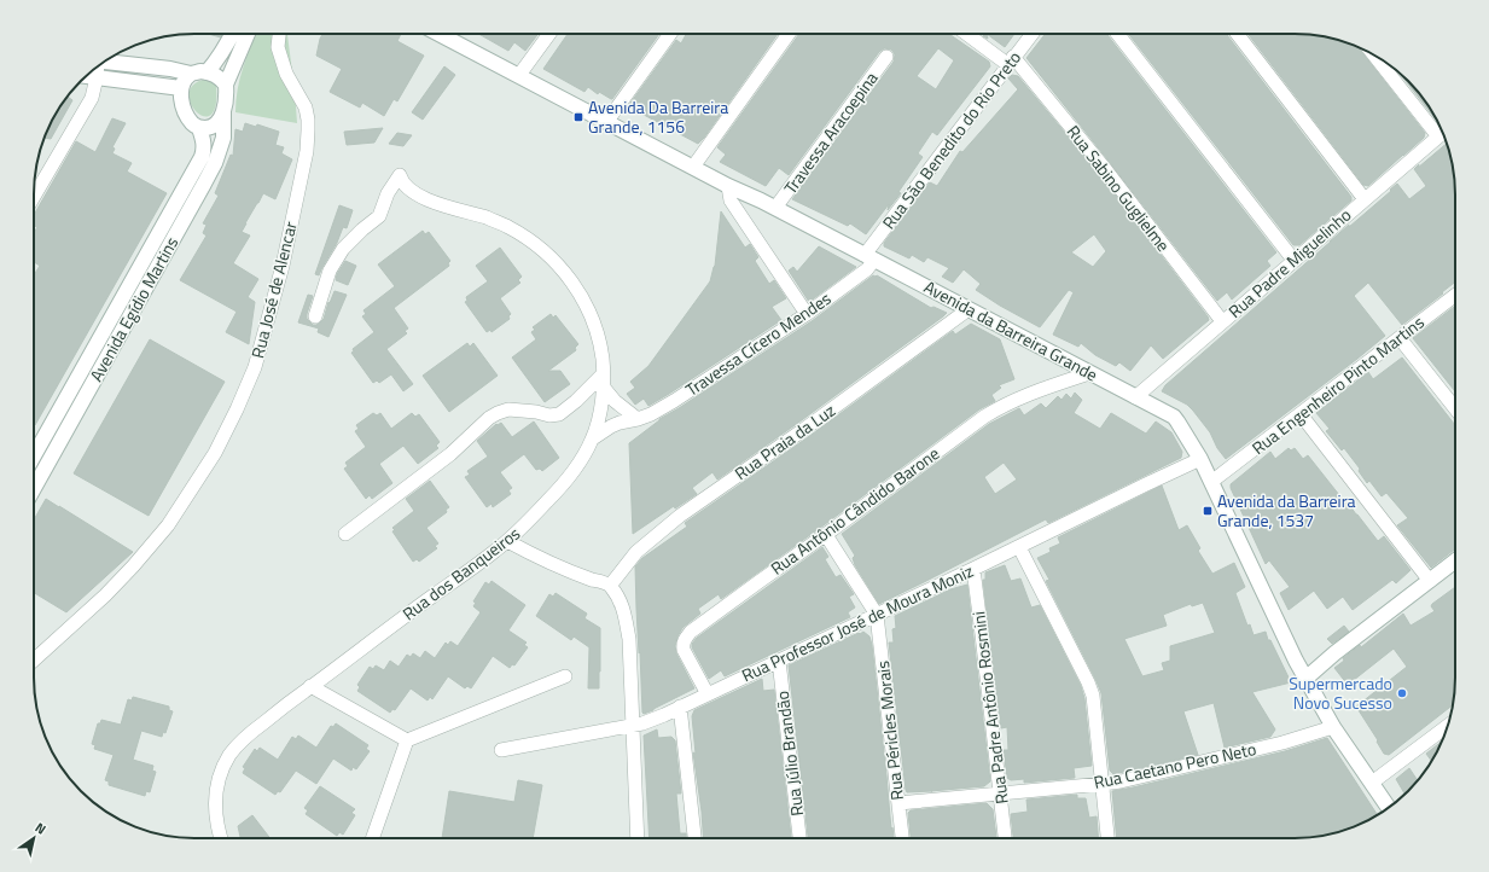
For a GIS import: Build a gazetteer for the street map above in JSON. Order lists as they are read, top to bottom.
{
  "streets": {
    "main road": ["Avenida Egídio Martins", "Avenida da Barreira Grande"],
    "street": [
      "Travessa Aracoepina",
      "Rua São Benedito do Rio Preto",
      "Rua Sabino Guglielme",
      "Rua Padre Miguelinho",
      "Rua José de Alencar",
      "Travessa Cícero Mendes",
      "Rua Engenheiro Pinto Martins",
      "Rua Praia da Luz",
      "Rua Antônio Cândido Barone",
      "Rua dos Banqueiros",
      "Rua Professor José de Moura Moniz",
      "Rua Padre Antônio Rosmini",
      "Rua Péricles Morais",
      "Rua Júlio Brandão",
      "Rua Caetano Pero Neto"
    ]
  },
  "crossings": [
    ["Travessa Aracoepina", "Avenida da Barreira Grande"],
    ["Rua São Benedito do Rio Preto", "Rua Sabino Guglielme"],
    ["Rua São Benedito do Rio Preto", "Avenida da Barreira Grande"],
    ["Rua São Benedito do Rio Preto", "Travessa Cícero Mendes"],
    ["Rua Sabino Guglielme", "Rua Padre Miguelinho"],
    ["Rua Padre Miguelinho", "Avenida da Barreira Grande"],
    ["Avenida da Barreira Grande", "Travessa Cícero Mendes"],
    ["Avenida da Barreira Grande", "Rua Engenheiro Pinto Martins"],
    ["Avenida da Barreira Grande", "Rua Praia da Luz"],
    ["Avenida da Barreira Grande", "Rua Antônio Cândido Barone"],
    ["Avenida da Barreira Grande", "Rua Professor José de Moura Moniz"],
    ["Avenida da Barreira Grande", "Rua Caetano Pero Neto"],
    ["Travessa Cícero Mendes", "Rua dos Banqueiros"],
    ["Rua Antônio Cândido Barone", "Rua Professor José de Moura Moniz"],
    ["Rua Professor José de Moura Moniz", "Rua Padre Antônio Rosmini"],
    ["Rua Professor José de Moura Moniz", "Rua Péricles Morais"],
    ["Rua Professor José de Moura Moniz", "Rua Júlio Brandão"],
    ["Rua Padre Antônio Rosmini", "Rua Caetano Pero Neto"],
    ["Rua Péricles Morais", "Rua Caetano Pero Neto"]
  ],
  "places": {
    "transit": ["Avenida Da Barreira Grande, 1156", "Avenida da Barreira Grande, 1537"],
    "other": ["Supermercado Novo Sucesso"]
  },
  "north": "top right"
}
